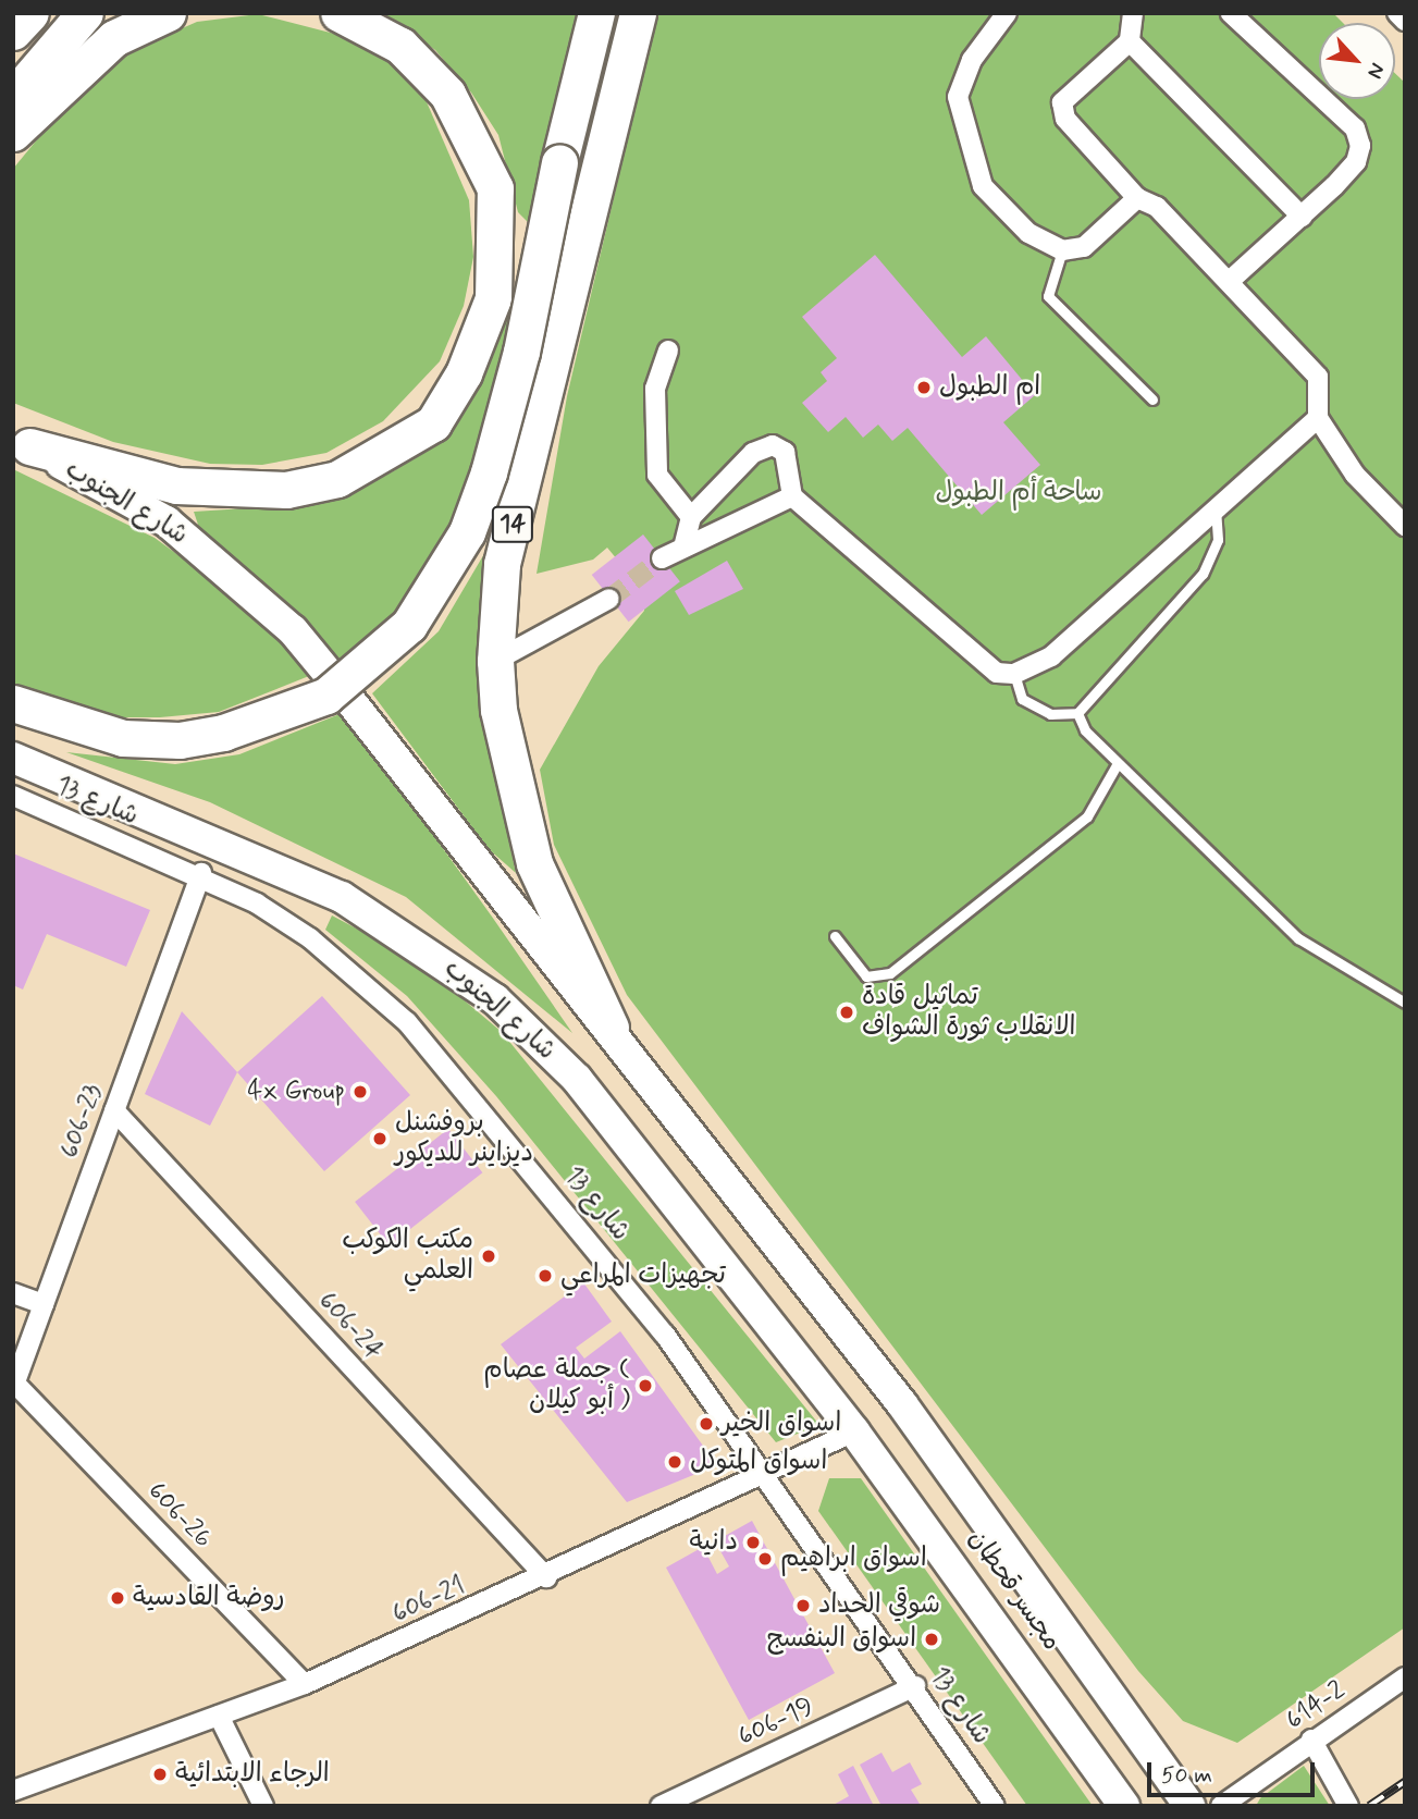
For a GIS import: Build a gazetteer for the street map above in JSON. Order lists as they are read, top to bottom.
{
  "streets": {
    "highway": ["14"],
    "main road": ["شارع الجنوب", "مجسر قحطان"],
    "street": [
      "شارع 13",
      "606-23",
      "606-24",
      "606-26",
      "606-21",
      "614-2",
      "606-19"
    ]
  },
  "crossings": [
    ["شارع الجنوب", "مجسر قحطان"],
    ["شارع 13", "606-23"],
    ["شارع 13", "606-21"],
    ["شارع 13", "606-19"],
    ["606-23", "606-24"],
    ["606-23", "606-26"],
    ["606-24", "606-21"],
    ["606-26", "606-21"]
  ],
  "parks": ["ساحة أم الطبول"],
  "places": [
    "ام الطبول",
    "تماثيل قادة الانقلاب ثورة الشواف",
    "4x Group",
    "بروفشنل ديزاينر للديكور",
    "مكتب الكوكب العلمي",
    "تجهيزات المراعي",
    "جملة عصام ( أبو كيلان )",
    "اسواق الخير",
    "اسواق المتوكل",
    "دانية",
    "اسواق ابراهيم",
    "روضة القادسية",
    "شوقي الحداد",
    "اسواق البنفسج",
    "الرجاء الابتدائية"
  ],
  "scale_bar": "50 m",
  "north": "bottom right"
}
